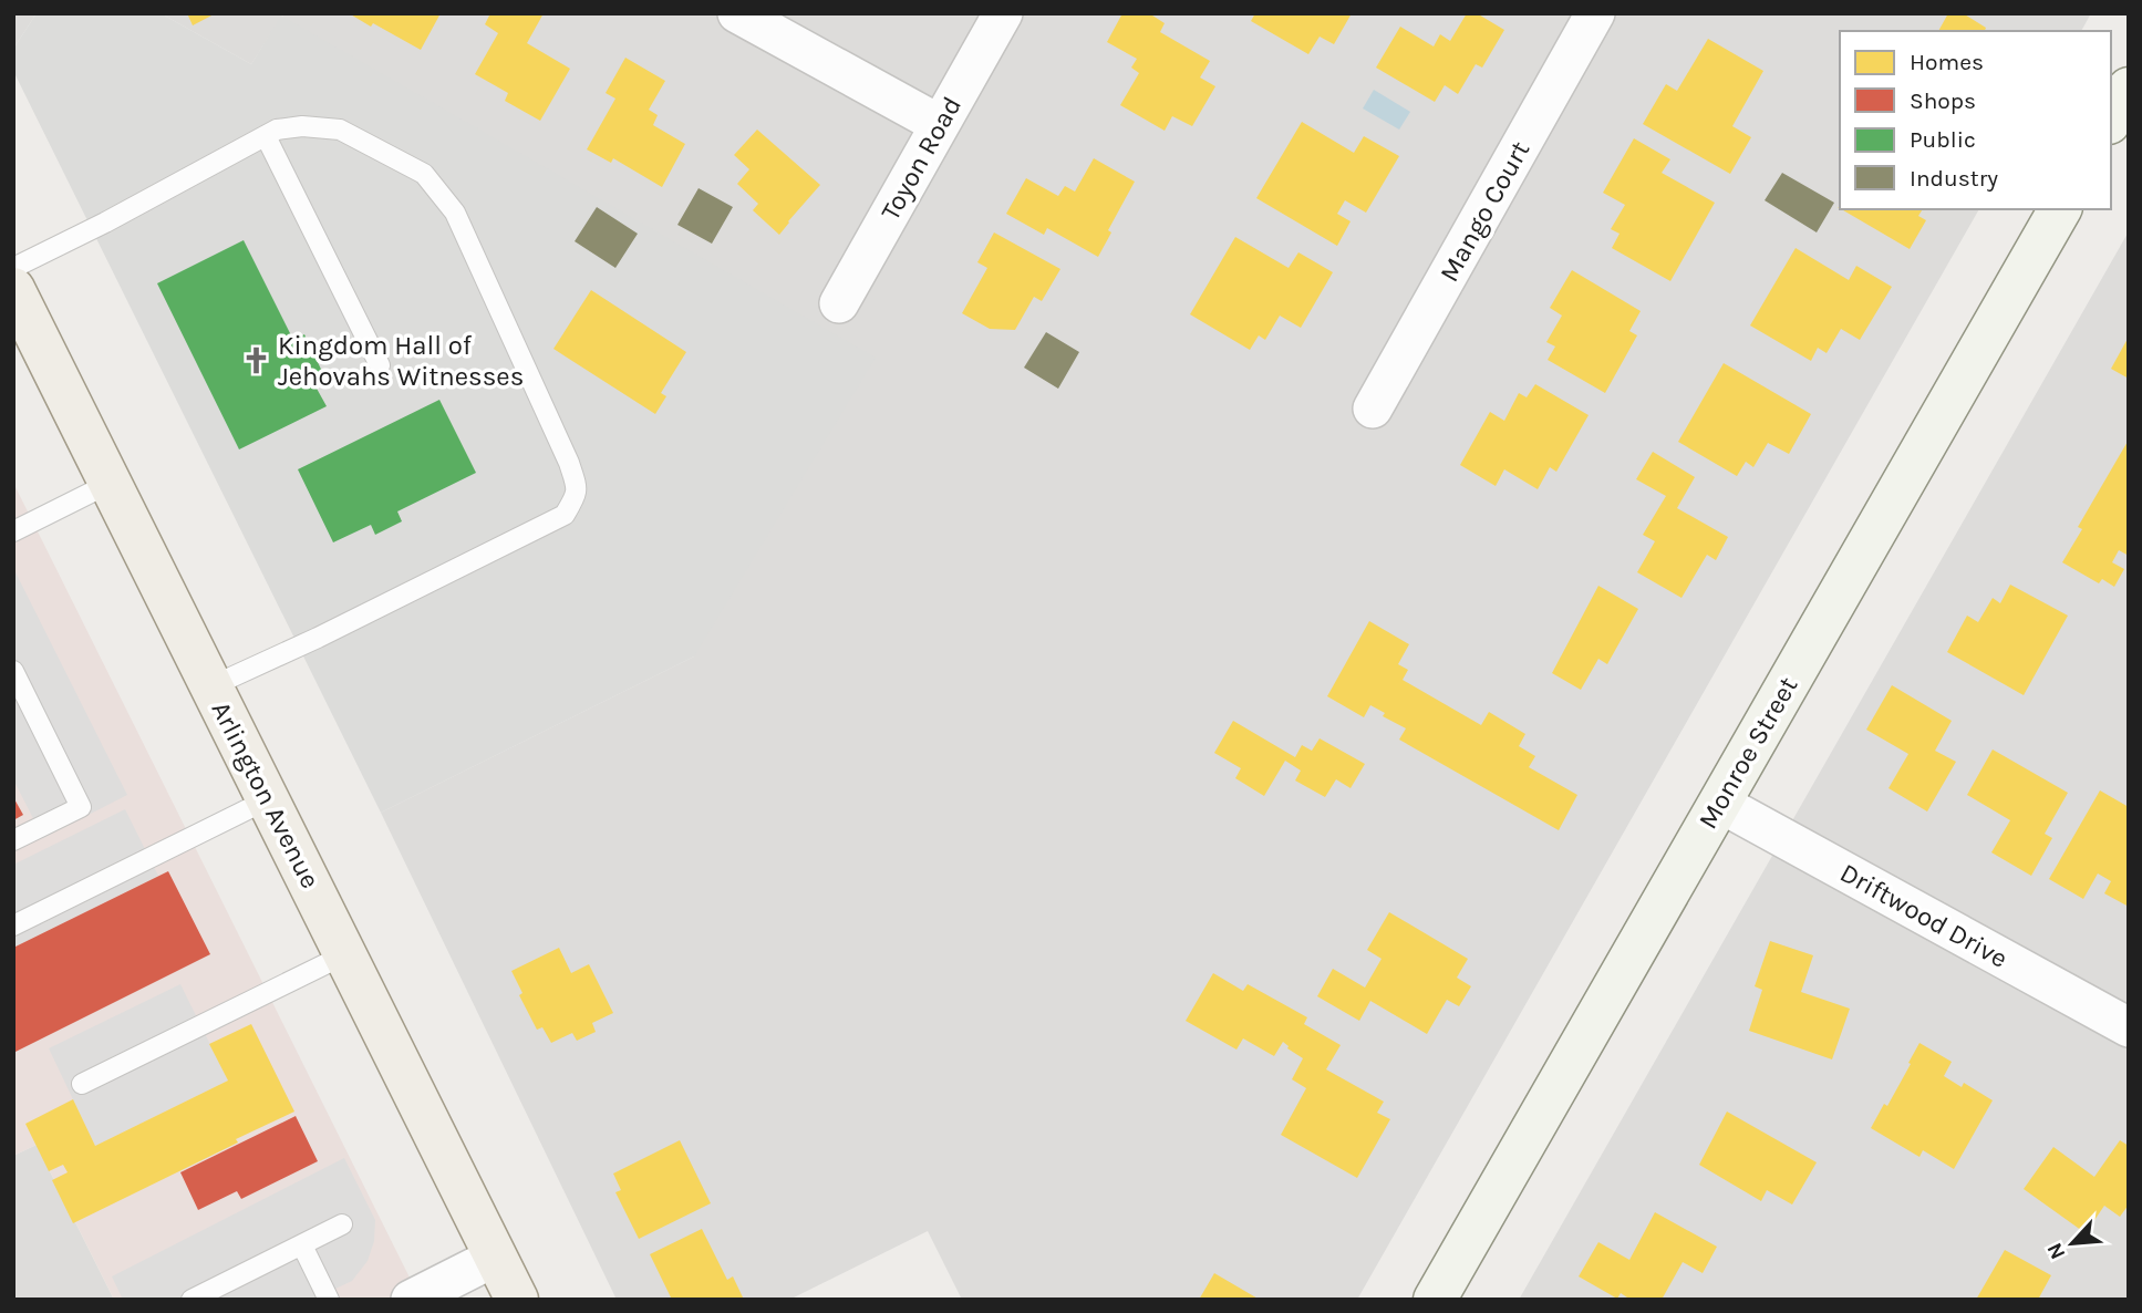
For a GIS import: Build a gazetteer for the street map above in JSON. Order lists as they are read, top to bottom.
{
  "streets": {
    "main road": ["Arlington Avenue"],
    "street": [
      "Toyon Road",
      "Mango Court",
      "Monroe Street",
      "Driftwood Drive"
    ]
  },
  "crossings": [
    ["Monroe Street", "Driftwood Drive"]
  ],
  "places": {
    "church": ["Kingdom Hall of Jehovahs Witnesses"]
  },
  "legend": [
    "Homes",
    "Shops",
    "Public",
    "Industry"
  ],
  "north": "bottom left"
}
